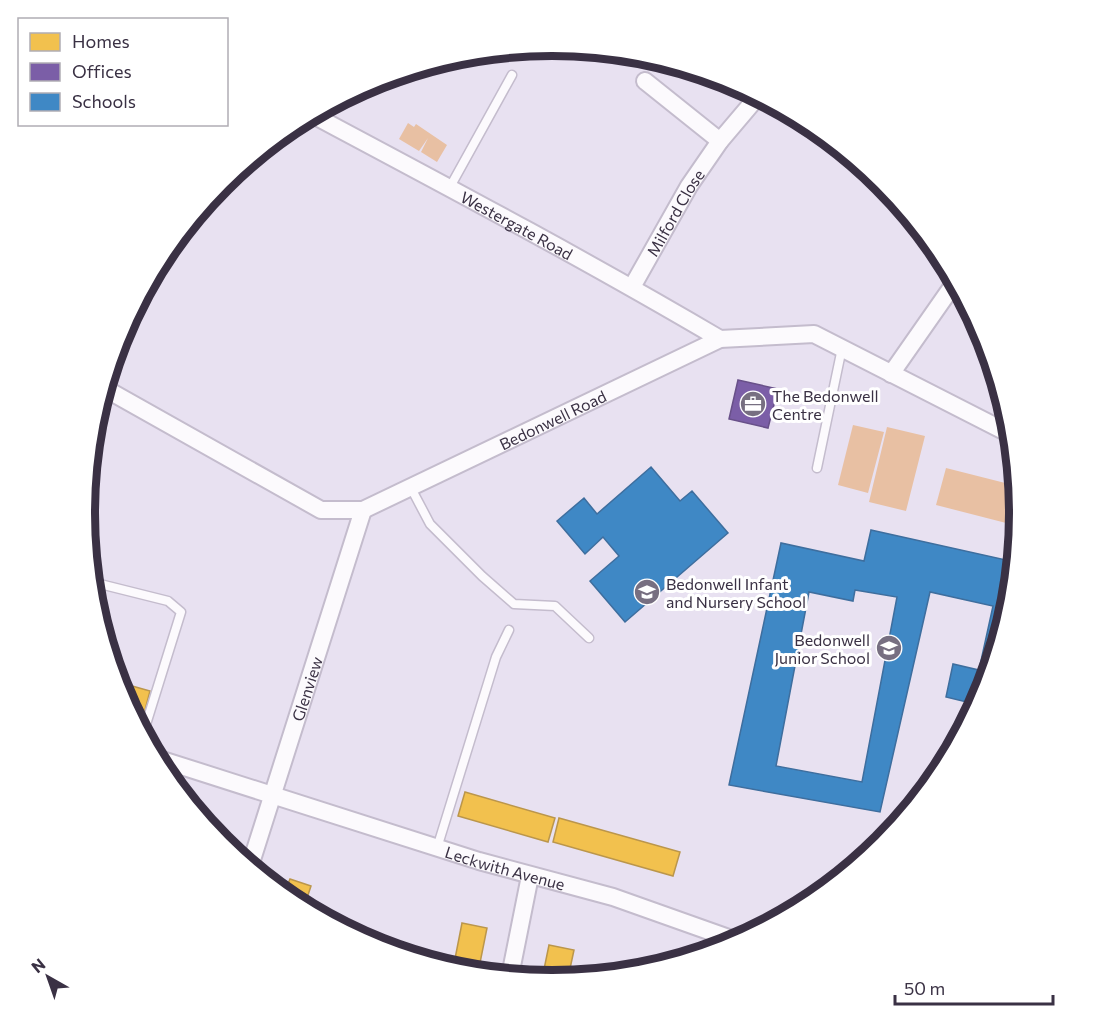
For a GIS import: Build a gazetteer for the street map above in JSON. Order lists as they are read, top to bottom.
{
  "streets": {
    "street": [
      "Milford Close",
      "Westergate Road",
      "Bedonwell Road",
      "Glenview",
      "Leckwith Avenue"
    ]
  },
  "crossings": [
    ["Milford Close", "Westergate Road"],
    ["Westergate Road", "Bedonwell Road"],
    ["Bedonwell Road", "Glenview"],
    ["Glenview", "Leckwith Avenue"]
  ],
  "places": {
    "office": ["The Bedonwell Centre"],
    "school or university": ["Bedonwell Infant and Nursery School", "Bedonwell Junior School"]
  },
  "legend": ["Homes", "Offices", "Schools"],
  "scale_bar": "50 m",
  "north": "top left"
}
